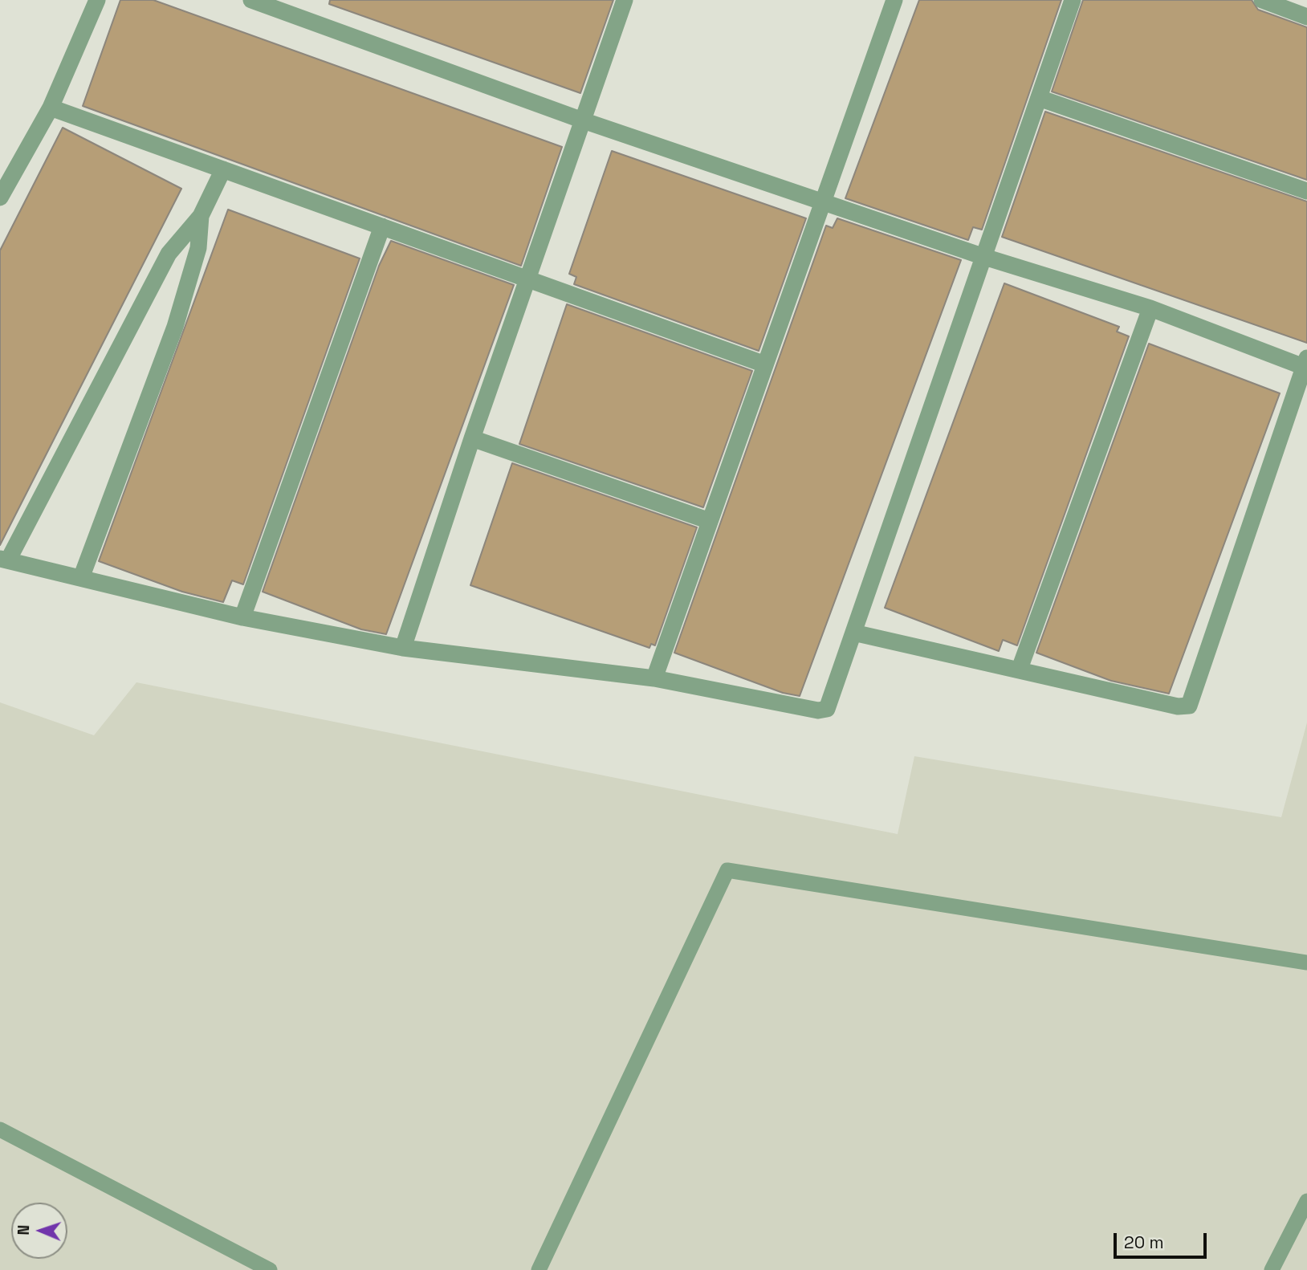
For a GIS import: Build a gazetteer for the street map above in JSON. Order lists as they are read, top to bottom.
{
  "scale_bar": "20 m",
  "north": "left"
}
